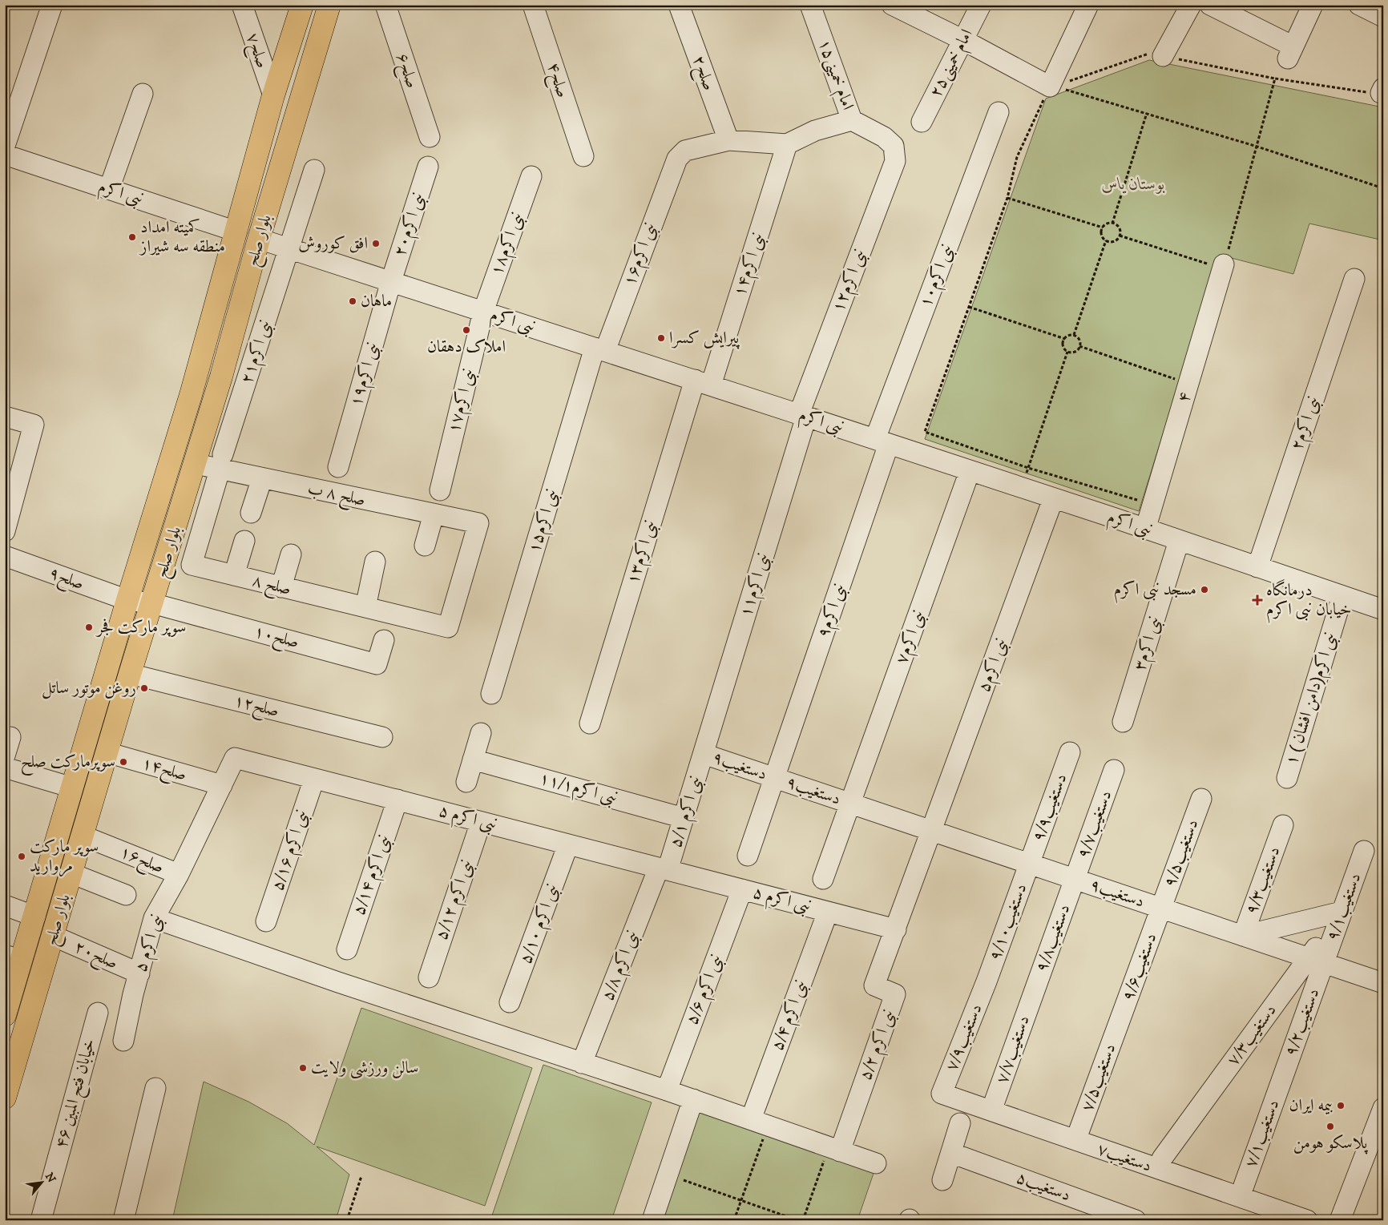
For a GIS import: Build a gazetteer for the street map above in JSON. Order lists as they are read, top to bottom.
{
  "streets": {
    "main road": ["بلوار صلح"],
    "street": [
      "صلح۷",
      "امام خمینی۲۵",
      "صلح۶",
      "صلح۲",
      "۱۵امام خمینی",
      "صلح۴",
      "نبی اکرم",
      "نبی اکرم۲۰",
      "نبی اکرم۱۸",
      "نبی اکرم۱۶",
      "نبی اکرم۱۴",
      "نبی اکرم۱۰",
      "نبی اکرم۱۲",
      "نبی اکرم۲۱",
      "نبی اکرم۱۹",
      "۴",
      "نبی اکرم۱۷",
      "نبی اکرم۲",
      "صلح ۸ ب",
      "نبی اکرم۱۵",
      "نبی اکرم۱۳",
      "صلح۹",
      "۸ صلح",
      "نبی اکرم۱۱",
      "نبی اکرم۹",
      "صلح۱۰",
      "نبی اکرم۷",
      "نبی اکرم۳",
      "نبی اکرم۵",
      "۱ نبی اکرم(دامن افشان )",
      "صلح۱۲",
      "دستغیب۹",
      "صلح۱۴",
      "نبی اکرم۱۱/۱",
      "۹دستغیب",
      "دستغیب۹/۹",
      "نبی اکرم ۵/۱",
      "نبی اکرم ۵",
      "دستغیب۹/۷",
      "نبی اکرم ۵/۱۶",
      "۹/۵دستغیب",
      "صلح۱۶",
      "نبی اکرم ۵/۱۴",
      "دستغیب۹/۳",
      "نبی اکرم ۵/۱۲",
      "دستغیب۹/۱",
      "دستغیب۹/۱۰",
      "نبی اکرم ۵/۱۰",
      "دستغیب۹/۸",
      "صلح۲۰",
      "نبی اکرم ۵/۸",
      "دستغیب۹/۶",
      "نبی اکرم ۵/۶",
      "نبی اکرم ۵/۴",
      "دستغیب۹/۲",
      "دستغیب۷/۳",
      "دستغیب۷/۹",
      "نبی اکرم ۵/۲",
      "دستغیب۷/۷",
      "دستغیب۷/۵",
      "خیابان فتح المبین ۴۶",
      "دستغیب۷/۱",
      "دستغیب۷",
      "دستغیب۵"
    ]
  },
  "crossings": [
    ["صلح۷", "بلوار صلح"],
    ["صلح۲", "نبی اکرم۱۶"],
    ["۱۵امام خمینی", "نبی اکرم۱۲"],
    ["نبی اکرم", "نبی اکرم۲۰"],
    ["نبی اکرم", "بلوار صلح"],
    ["نبی اکرم", "نبی اکرم۱۸"],
    ["نبی اکرم", "نبی اکرم۱۶"],
    ["نبی اکرم", "نبی اکرم۱۴"],
    ["نبی اکرم", "نبی اکرم۱۰"],
    ["نبی اکرم", "نبی اکرم۱۲"],
    ["نبی اکرم", "نبی اکرم۲۱"],
    ["نبی اکرم", "نبی اکرم۱۹"],
    ["نبی اکرم", "۴"],
    ["نبی اکرم", "نبی اکرم۱۷"],
    ["نبی اکرم", "نبی اکرم۲"],
    ["نبی اکرم", "نبی اکرم۱۵"],
    ["نبی اکرم", "نبی اکرم۱۳"],
    ["نبی اکرم", "نبی اکرم۱۱"],
    ["نبی اکرم", "نبی اکرم۹"],
    ["نبی اکرم", "نبی اکرم۷"],
    ["نبی اکرم", "نبی اکرم۳"],
    ["نبی اکرم", "نبی اکرم۵"],
    ["نبی اکرم", "۱ نبی اکرم(دامن افشان )"],
    ["نبی اکرم۲۰", "نبی اکرم۱۹"],
    ["بلوار صلح", "صلح ۸ ب"],
    ["بلوار صلح", "صلح۹"],
    ["بلوار صلح", "صلح۱۰"],
    ["بلوار صلح", "صلح۱۲"],
    ["بلوار صلح", "صلح۱۴"],
    ["بلوار صلح", "صلح۱۶"],
    ["بلوار صلح", "صلح۲۰"],
    ["نبی اکرم۱۸", "نبی اکرم۱۷"],
    ["نبی اکرم۱۶", "نبی اکرم۱۵"],
    ["نبی اکرم۱۴", "نبی اکرم۱۳"],
    ["نبی اکرم۱۰", "نبی اکرم۹"],
    ["نبی اکرم۱۲", "نبی اکرم۱۱"],
    ["نبی اکرم۲۱", "صلح ۸ ب"],
    ["نبی اکرم۲۱", "۸ صلح"],
    ["صلح ۸ ب", "۸ صلح"],
    ["صلح۹", "صلح۱۰"],
    ["نبی اکرم۱۱", "دستغیب۹"],
    ["نبی اکرم۱۱", "نبی اکرم ۵/۱"],
    ["نبی اکرم۹", "دستغیب۹"],
    ["نبی اکرم۹", "۹دستغیب"],
    ["نبی اکرم۷", "دستغیب۹"],
    ["نبی اکرم۷", "۹دستغیب"],
    ["نبی اکرم۵", "دستغیب۹"],
    ["دستغیب۹", "۹دستغیب"],
    ["دستغیب۹", "دستغیب۹/۹"],
    ["دستغیب۹", "نبی اکرم ۵/۱"],
    ["دستغیب۹", "دستغیب۹/۷"],
    ["دستغیب۹", "۹/۵دستغیب"],
    ["دستغیب۹", "دستغیب۹/۳"],
    ["دستغیب۹", "دستغیب۹/۱"],
    ["دستغیب۹", "دستغیب۹/۱۰"],
    ["دستغیب۹", "دستغیب۹/۸"],
    ["دستغیب۹", "دستغیب۹/۶"],
    ["دستغیب۹", "دستغیب۹/۲"],
    ["صلح۱۴", "نبی اکرم ۵"],
    ["نبی اکرم۱۱/۱", "نبی اکرم ۵/۱"],
    ["دستغیب۹/۹", "دستغیب۹/۱۰"],
    ["نبی اکرم ۵/۱", "نبی اکرم ۵"],
    ["نبی اکرم ۵/۱", "نبی اکرم ۵/۸"],
    ["نبی اکرم ۵", "نبی اکرم ۵/۱۶"],
    ["نبی اکرم ۵", "صلح۱۶"],
    ["نبی اکرم ۵", "نبی اکرم ۵/۱۴"],
    ["نبی اکرم ۵", "نبی اکرم ۵/۱۲"],
    ["نبی اکرم ۵", "نبی اکرم ۵/۱۰"],
    ["نبی اکرم ۵", "صلح۲۰"],
    ["نبی اکرم ۵", "نبی اکرم ۵/۸"],
    ["نبی اکرم ۵", "نبی اکرم ۵/۶"],
    ["نبی اکرم ۵", "نبی اکرم ۵/۴"],
    ["نبی اکرم ۵", "نبی اکرم ۵/۲"],
    ["دستغیب۹/۷", "دستغیب۹/۸"],
    ["۹/۵دستغیب", "دستغیب۹/۶"],
    ["دستغیب۹/۱", "دستغیب۹/۲"],
    ["دستغیب۹/۱", "دستغیب۷/۳"],
    ["دستغیب۹/۱۰", "دستغیب۷/۹"],
    ["دستغیب۹/۸", "دستغیب۷/۷"],
    ["دستغیب۹/۶", "دستغیب۷/۵"],
    ["دستغیب۹/۲", "دستغیب۷/۱"],
    ["دستغیب۷/۹", "دستغیب۷"]
  ],
  "parks": ["بوستان یاس"],
  "places": {
    "other": [
      "کمیته امداد منطقه سه شیراز",
      "افق کوروش",
      "ماهان",
      "املاک دهقان",
      "پیرایش کسرا",
      "مسجد نبی اکرم",
      "سوپر مارکت فجر",
      "روغن موتور ساتل",
      "سوپرمارکت صلح",
      "سوپر مارکت مروارید",
      "سالن ورزشی ولایت",
      "بیمه ایران",
      "پلاسکو هومن"
    ],
    "health": ["درمانگاه خیابان نبی اکرم"]
  },
  "north": "top right"
}
